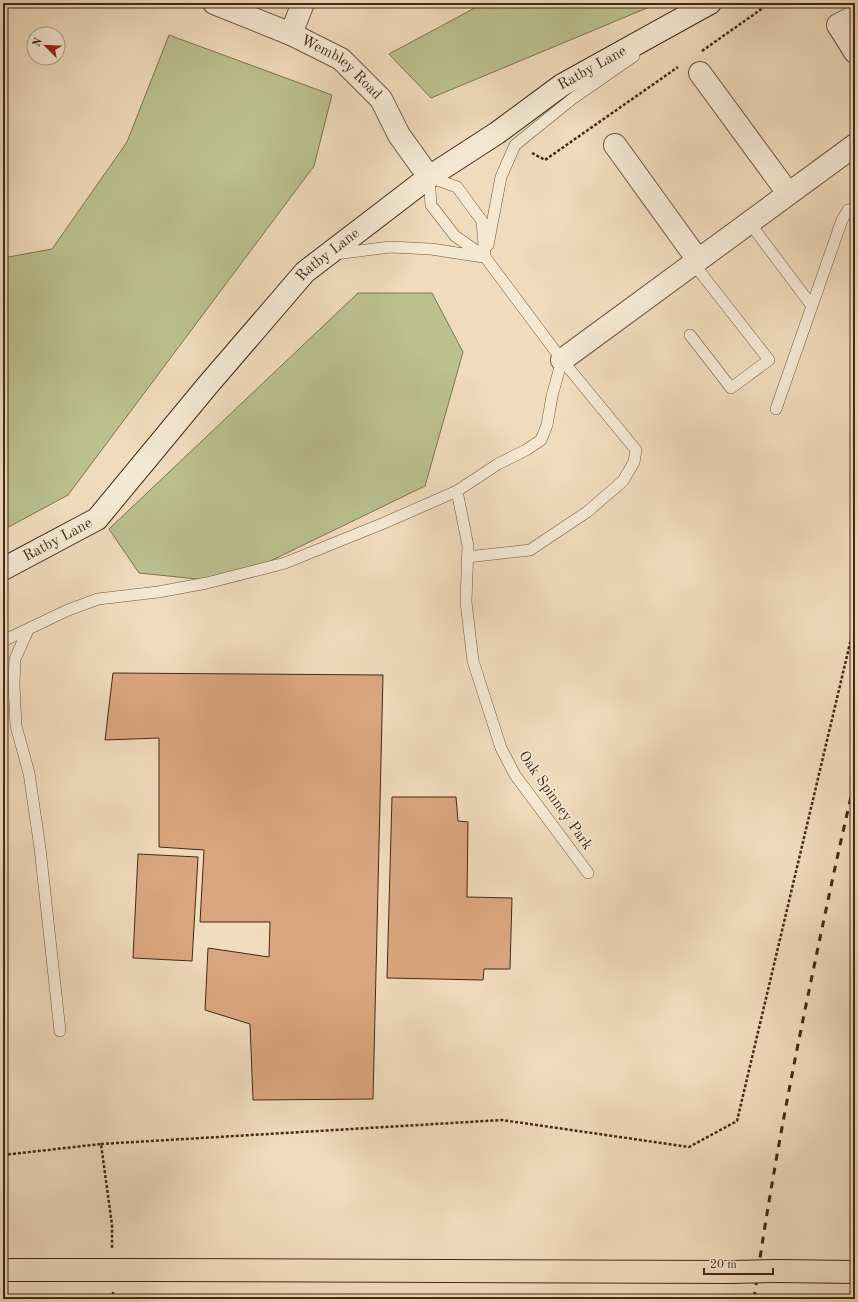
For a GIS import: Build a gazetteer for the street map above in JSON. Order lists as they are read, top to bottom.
{
  "streets": {
    "street": ["Ratby Lane", "Wembley Road"],
    "lane": ["Oak Spinney Park"]
  },
  "crossings": [
    ["Ratby Lane", "Wembley Road"]
  ],
  "scale_bar": "20 m",
  "north": "top left"
}
